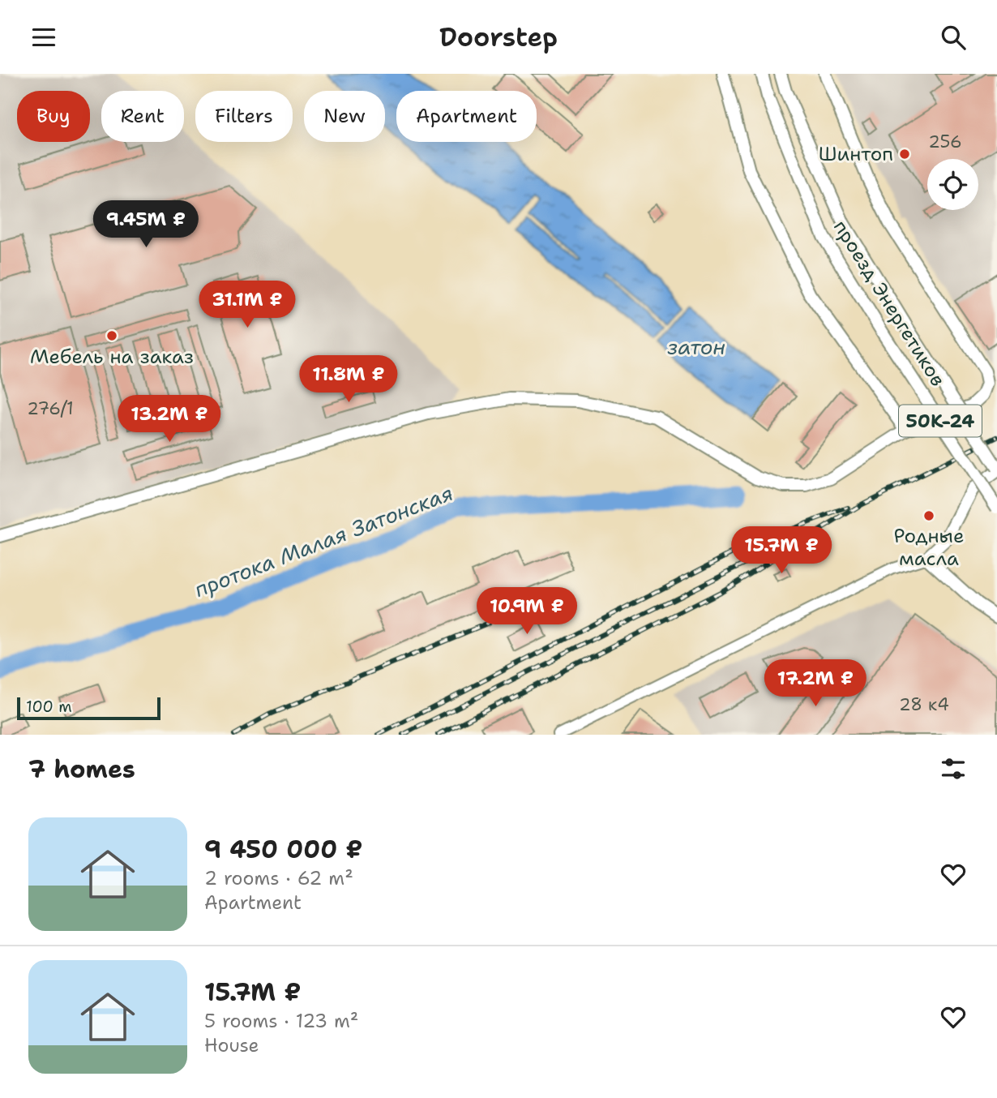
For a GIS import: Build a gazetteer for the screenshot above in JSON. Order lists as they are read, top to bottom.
{
  "streets": {
    "main road": ["проезд Энергетиков", "50К-24"]
  },
  "water": ["затон", "протока Малая Затонская"],
  "places": ["Шинтоп", "Мебель на заказ", "Родные масла"],
  "house_numbers": ["256", "276/1", "28 к4"],
  "scale_bar": "100 m",
  "page": {
    "header": "Doorstep",
    "chip": [
      "Buy",
      "Rent",
      "Filters",
      "New",
      "Apartment"
    ],
    "price": [
      "9.45M ₽",
      "31.1M ₽",
      "11.8M ₽",
      "13.2M ₽",
      "15.7M ₽",
      "10.9M ₽",
      "17.2M ₽"
    ],
    "scale": "100 m",
    "heading": "7 homes",
    "list": [
      {
        "name": "9 450 000 ₽",
        "note": "2 rooms · 62 m² · Apartment"
      },
      {
        "name": "15.7M ₽",
        "note": "5 rooms · 123 m² · House"
      }
    ]
  }
}
